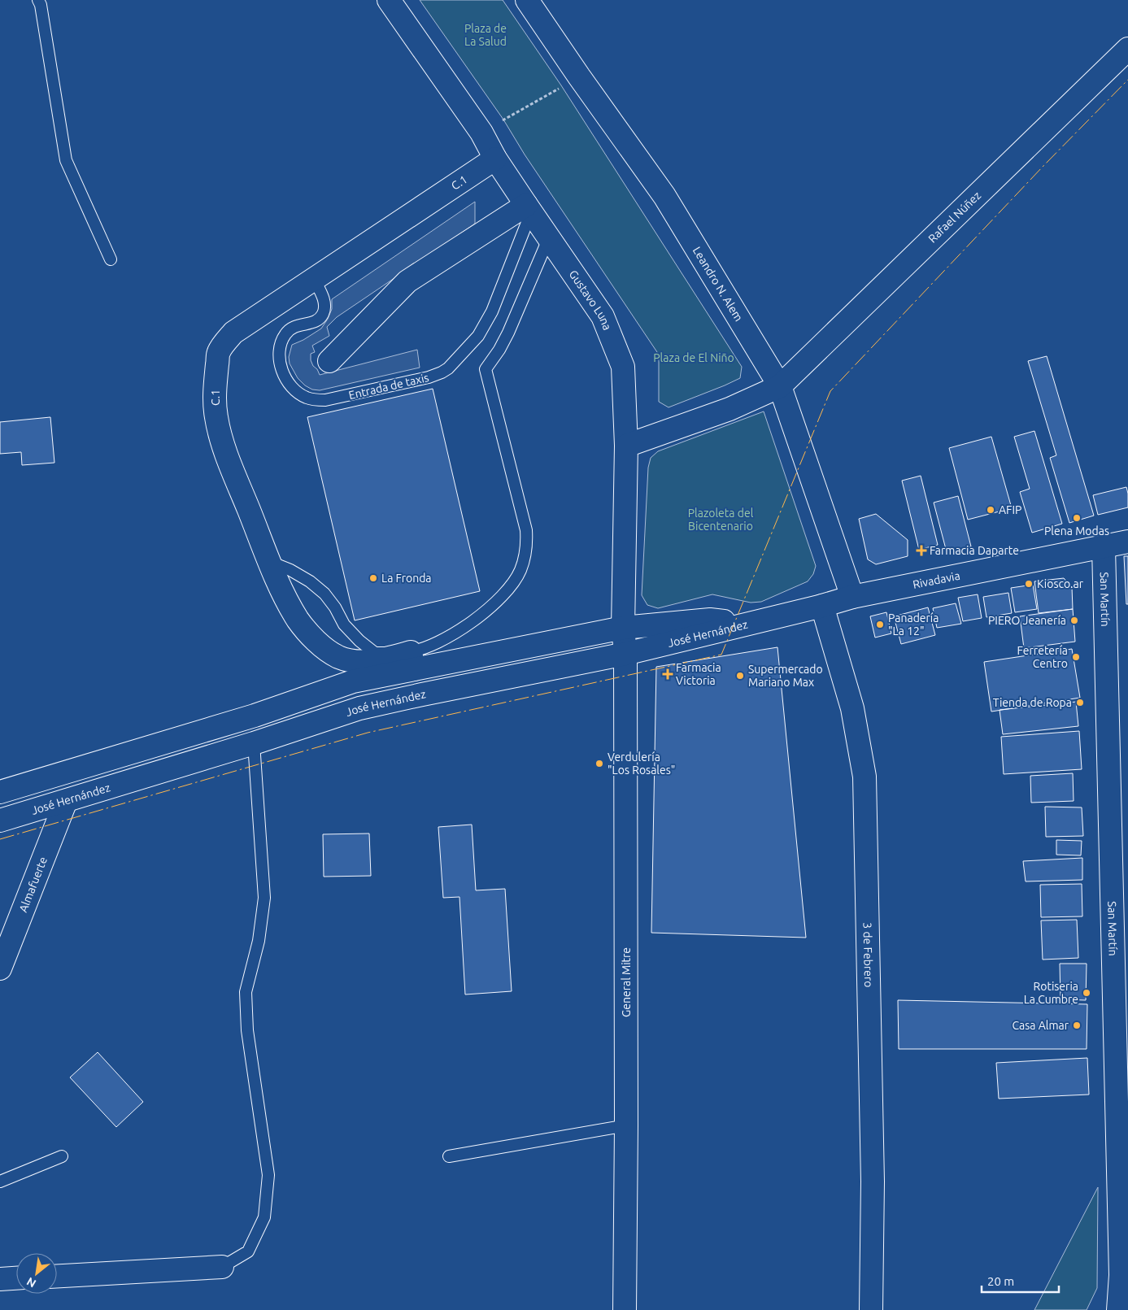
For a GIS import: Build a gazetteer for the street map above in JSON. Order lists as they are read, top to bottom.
{
  "streets": {
    "street": [
      "C.1",
      "Rafael Núñez",
      "Leandro N. Alem",
      "Gustavo Luna",
      "Rivadavia",
      "San Martín",
      "José Hernández",
      "Almafuerte",
      "3 de Febrero",
      "General Mitre"
    ],
    "lane": ["Entrada de taxis"]
  },
  "crossings": [
    ["C.1", "Gustavo Luna"],
    ["C.1", "Entrada de taxis"],
    ["C.1", "José Hernández"],
    ["Rafael Núñez", "Leandro N. Alem"],
    ["Leandro N. Alem", "Rivadavia"],
    ["Gustavo Luna", "Entrada de taxis"],
    ["Gustavo Luna", "José Hernández"],
    ["Gustavo Luna", "General Mitre"],
    ["Rivadavia", "San Martín"],
    ["Rivadavia", "José Hernández"],
    ["Rivadavia", "3 de Febrero"],
    ["José Hernández", "Almafuerte"],
    ["José Hernández", "General Mitre"]
  ],
  "parks": ["Plaza de La Salud", "Plaza de El Niño", "Plazoleta del Bicentenario"],
  "places": {
    "other": [
      "AFIP",
      "Plena Modas",
      "La Fronda",
      "Kiosco.ar",
      "PIERO Jeanería",
      "Panadería \"La 12\"",
      "Ferretería Centro",
      "Supermercado Mariano Max",
      "Tienda de Ropa",
      "Verdulería \"Los Rosales\"",
      "Rotiseria La Cumbre",
      "Casa Almar"
    ],
    "health": ["Farmacia Daparte", "Farmacia Victoria"]
  },
  "scale_bar": "20 m",
  "north": "bottom left"
}
